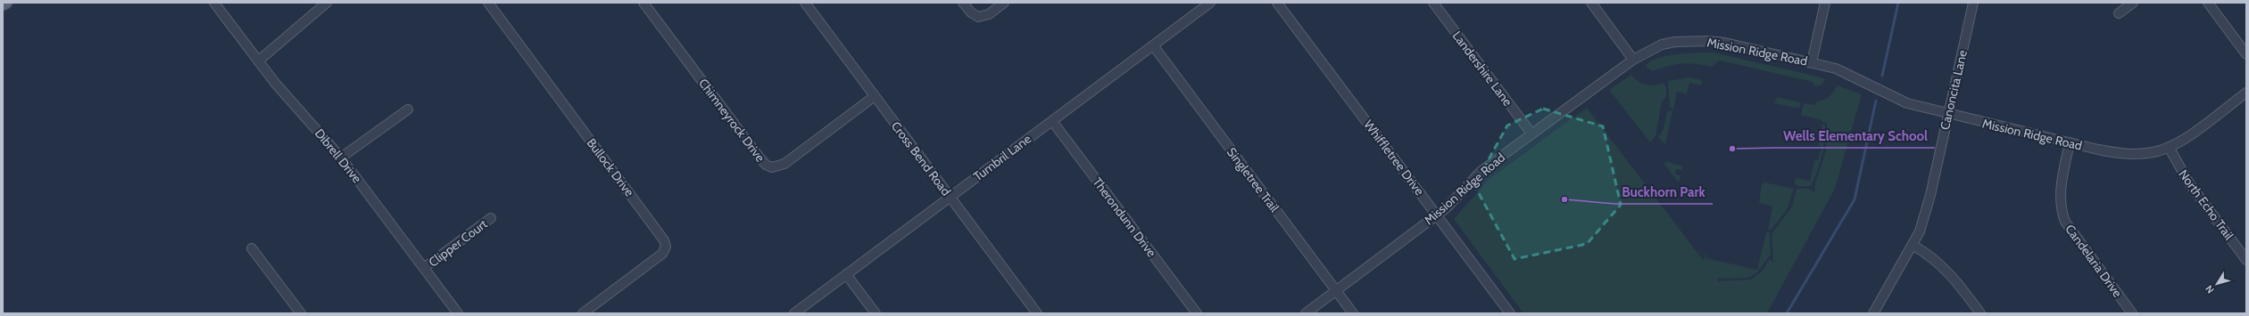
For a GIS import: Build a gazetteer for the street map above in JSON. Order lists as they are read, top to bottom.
{
  "streets": {
    "street": [
      "Mission Ridge Road",
      "Landershire Lane",
      "Canoncita Lane",
      "Chimneyrock Drive",
      "Dibrell Drive",
      "Tumbril Lane",
      "Whiffletree Drive",
      "Cross Bend Road",
      "Bullock Drive",
      "Singletree Trail",
      "North Echo Trail",
      "Therondunn Drive",
      "Clipper Court",
      "Candelaria Drive"
    ]
  },
  "crossings": [
    ["Mission Ridge Road", "Landershire Lane"],
    ["Mission Ridge Road", "Canoncita Lane"],
    ["Mission Ridge Road", "Whiffletree Drive"],
    ["Mission Ridge Road", "Singletree Trail"],
    ["Mission Ridge Road", "North Echo Trail"],
    ["Mission Ridge Road", "Candelaria Drive"],
    ["Chimneyrock Drive", "Cross Bend Road"],
    ["Dibrell Drive", "Clipper Court"],
    ["Tumbril Lane", "Cross Bend Road"],
    ["Tumbril Lane", "Singletree Trail"],
    ["Tumbril Lane", "Therondunn Drive"]
  ],
  "places": ["Wells Elementary School", "Buckhorn Park"],
  "north": "bottom left"
}
